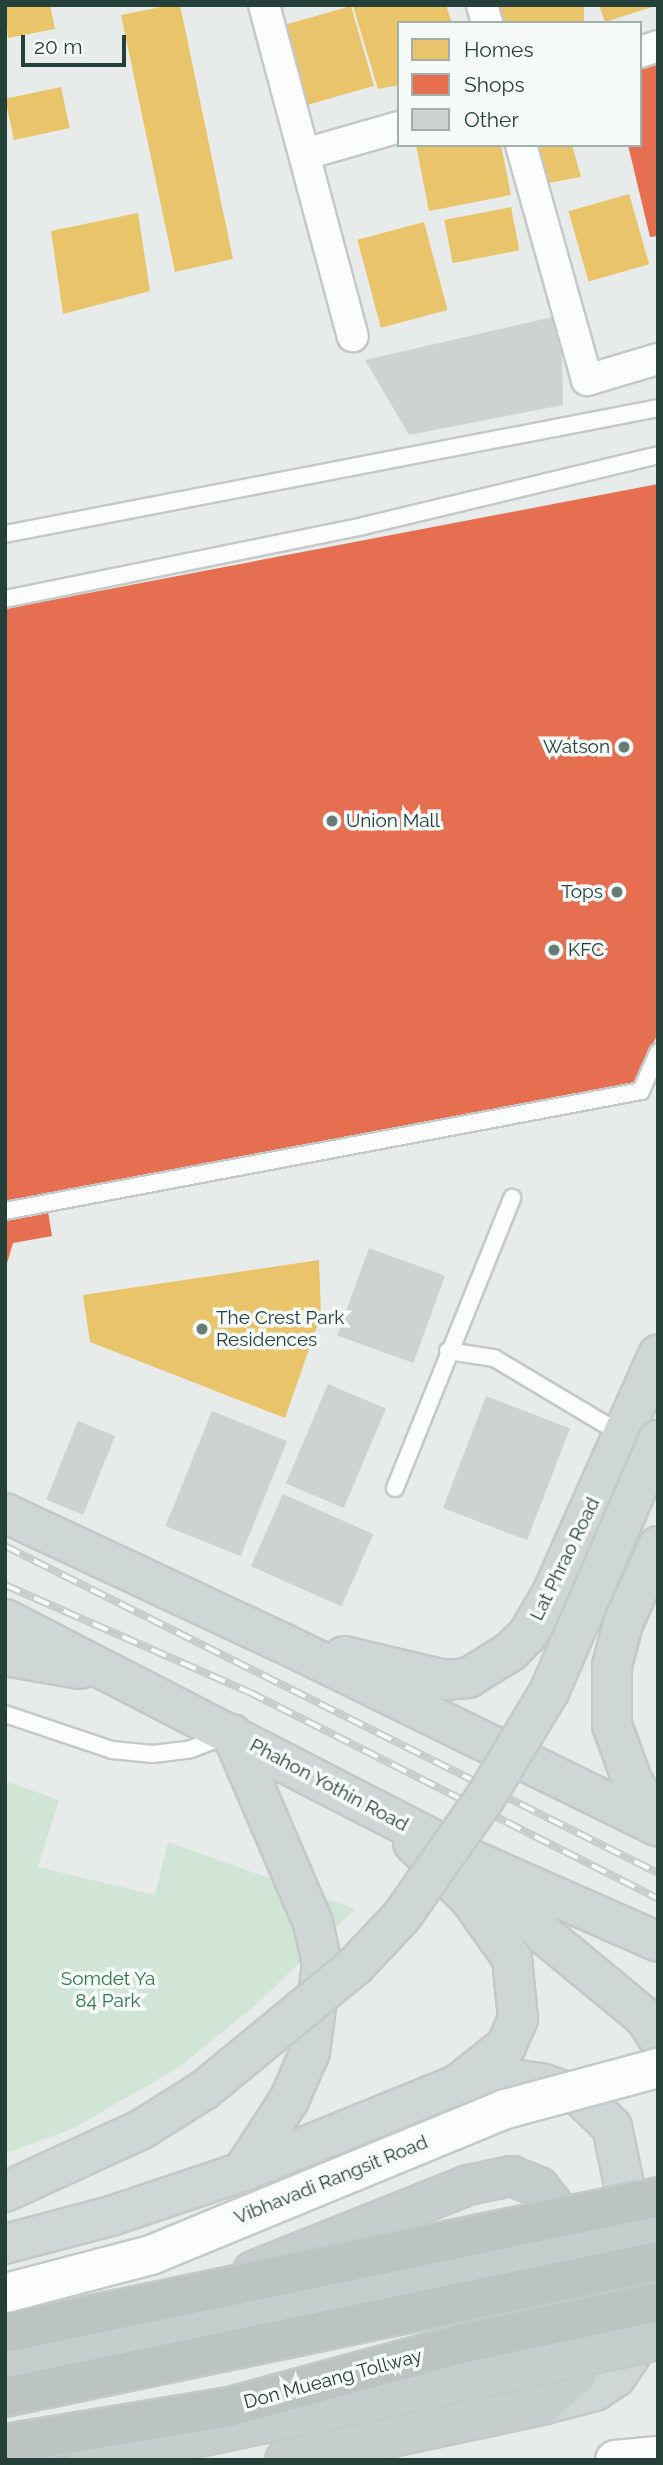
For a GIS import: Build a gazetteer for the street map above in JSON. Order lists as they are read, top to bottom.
{
  "streets": {
    "highway": ["Don Mueang Tollway"],
    "main road": ["Lat Phrao Road", "Phahon Yothin Road", "Vibhavadi Rangsit Road"]
  },
  "parks": ["Somdet Ya 84 Park"],
  "places": [
    "Watson",
    "Union Mall",
    "Tops",
    "KFC",
    "The Crest Park Residences"
  ],
  "legend": ["Homes", "Shops", "Other"],
  "scale_bar": "20 m"
}
